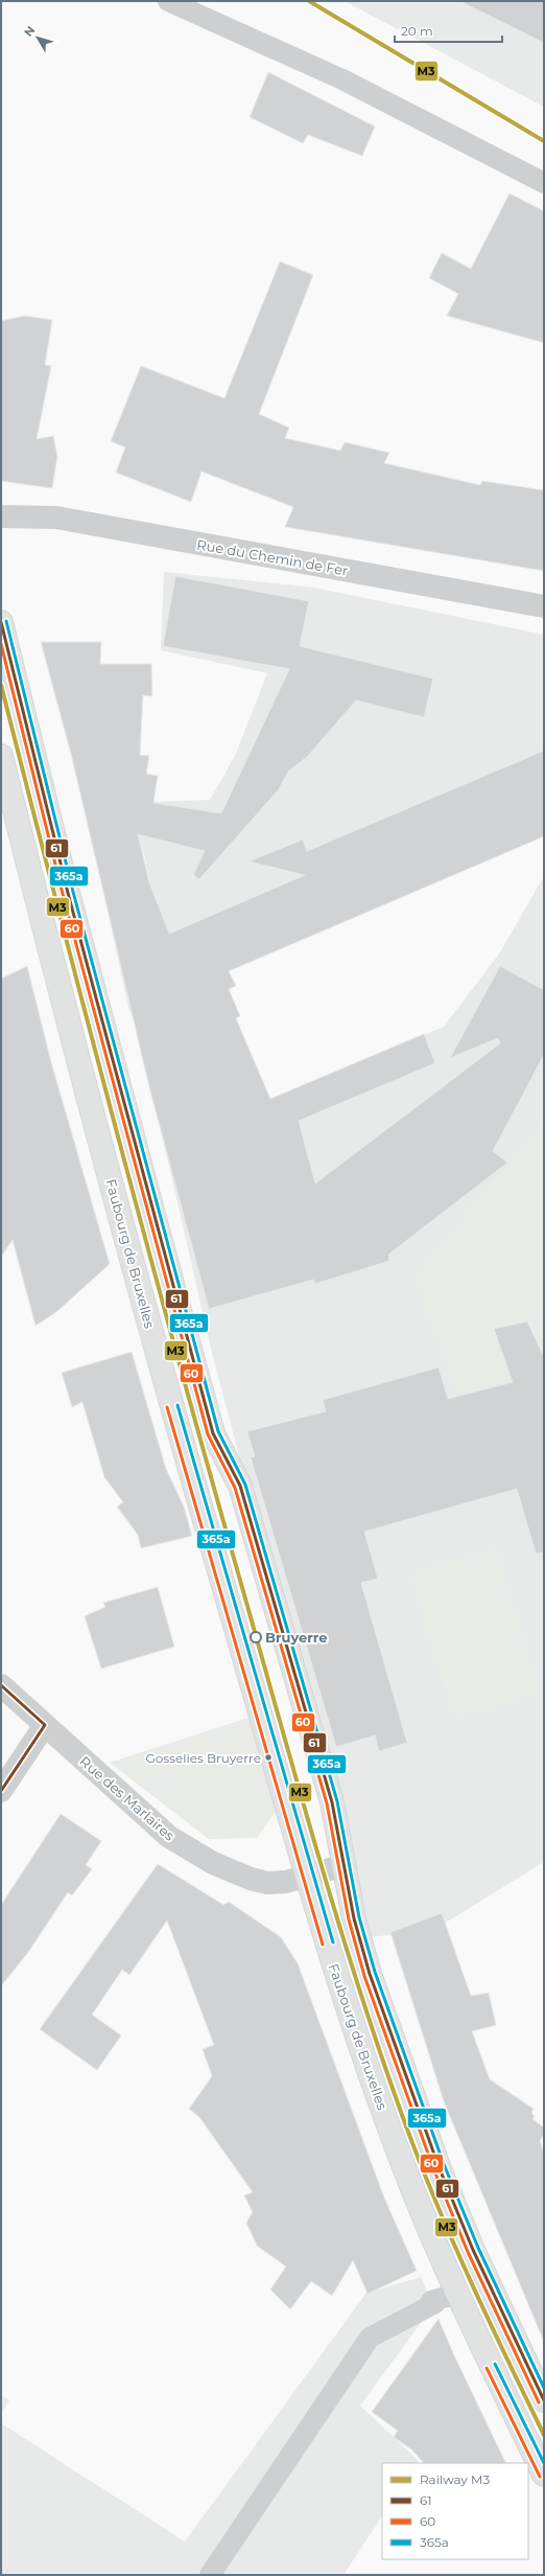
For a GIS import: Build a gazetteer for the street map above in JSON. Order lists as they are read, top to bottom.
{
  "streets": {
    "street": ["Rue du Chemin de Fer", "Faubourg de Bruxelles", "Rue des Marlaires"]
  },
  "crossings": [
    ["Faubourg de Bruxelles", "Rue des Marlaires"]
  ],
  "places": ["Bruyerre", "Gosselies Bruyerre"],
  "lines": [
    "rail line M3",
    "transit line 365a",
    "transit line 61",
    "transit line 60"
  ],
  "legend": [
    "Railway M3",
    "61",
    "60",
    "365a"
  ],
  "scale_bar": "20 m",
  "north": "top left"
}
